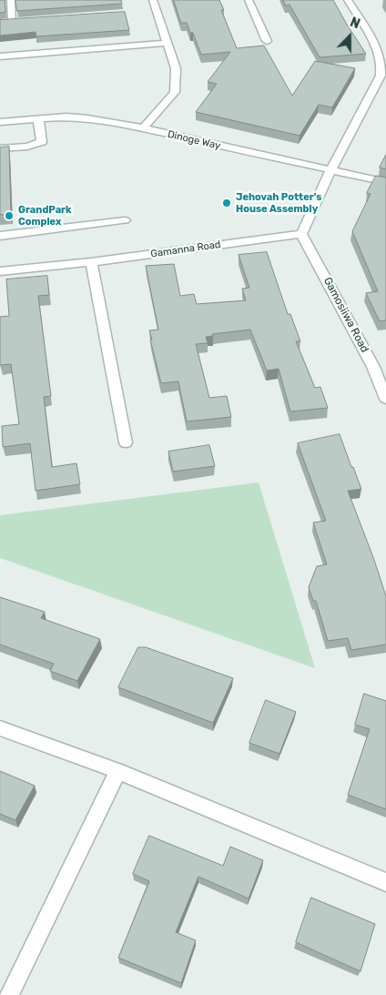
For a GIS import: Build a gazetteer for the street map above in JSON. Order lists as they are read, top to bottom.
{
  "streets": {
    "street": ["Dinoge Way", "Gamanna Road", "Gamosiiwa Road"]
  },
  "crossings": [
    ["Gamanna Road", "Gamosiiwa Road"]
  ],
  "places": ["Jehovah Potter's House Assembly", "GrandPark Complex"],
  "north": "top"
}
